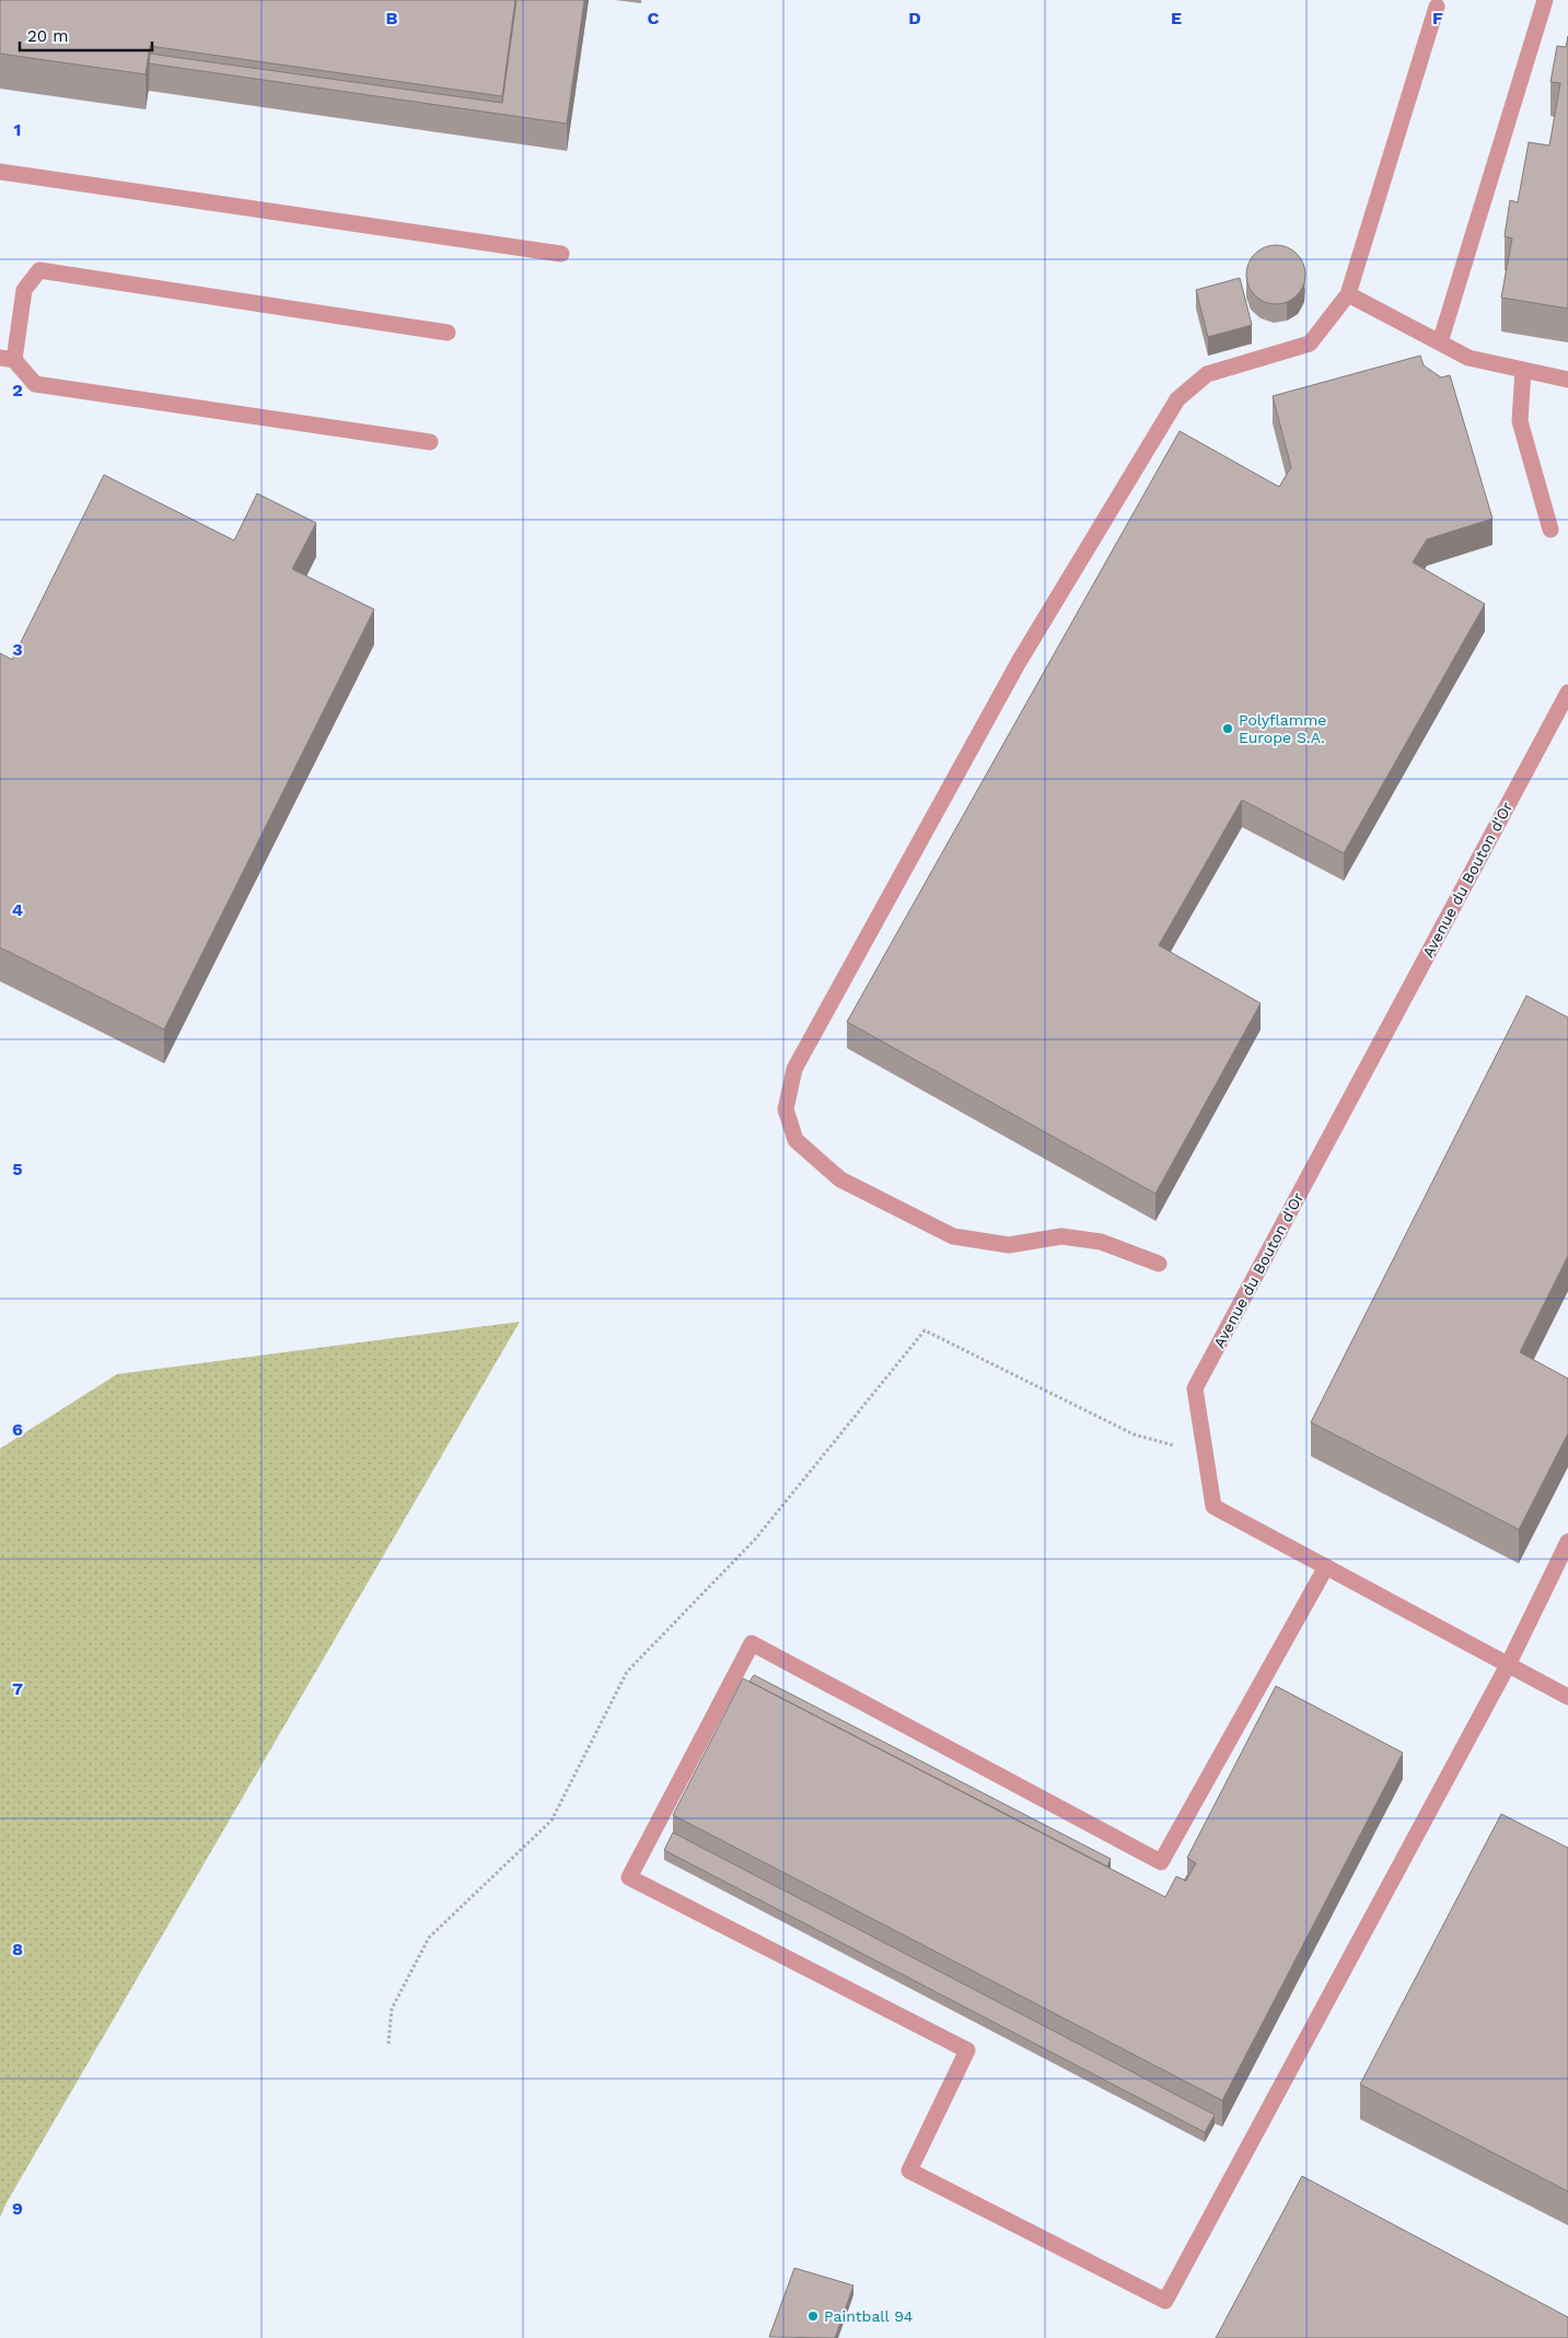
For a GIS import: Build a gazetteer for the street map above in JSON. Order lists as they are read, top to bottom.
{
  "streets": {
    "street": ["Avenue du Bouton d'Or"]
  },
  "places": ["Polyflamme Europe S.A.", "Paintball 94"],
  "scale_bar": "20 m",
  "grid": {
    "columns": [
      "B",
      "C",
      "D",
      "E",
      "F"
    ],
    "rows": [
      "1",
      "2",
      "3",
      "4",
      "5",
      "6",
      "7",
      "8",
      "9"
    ]
  }
}
